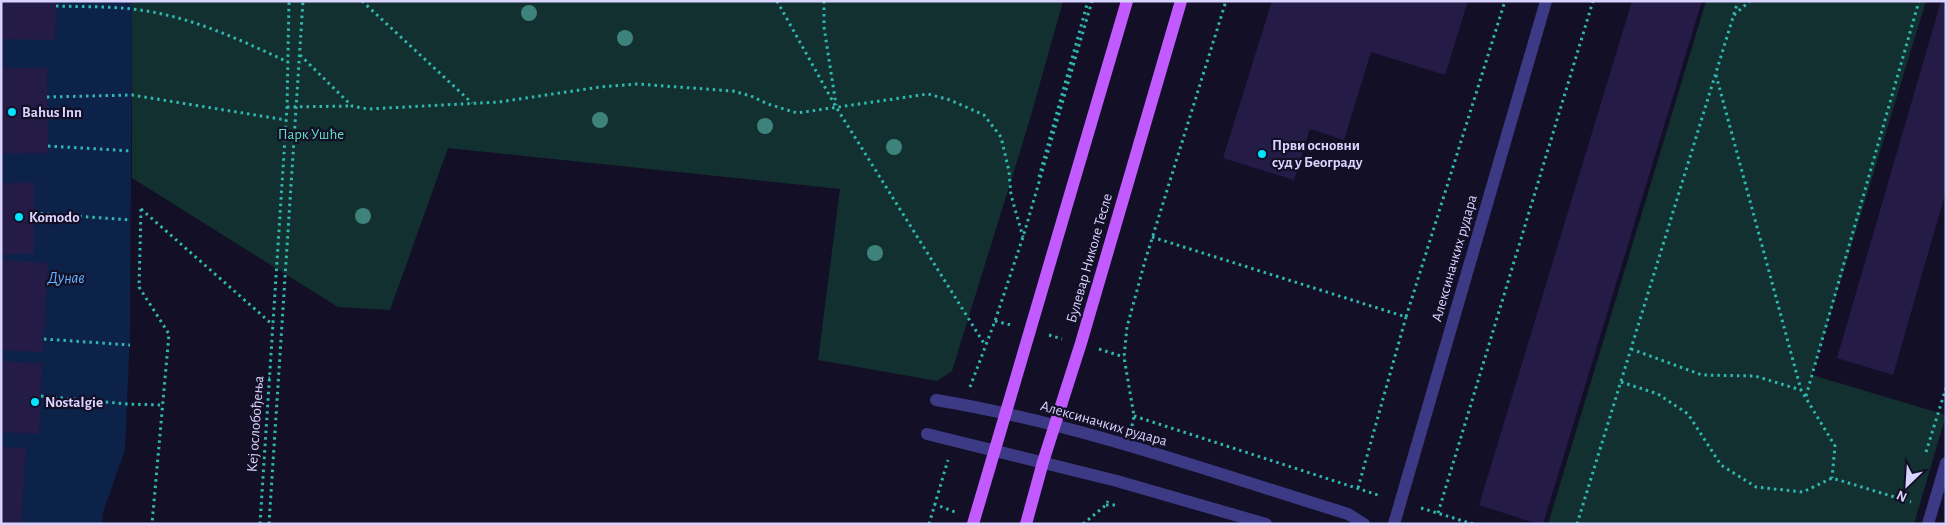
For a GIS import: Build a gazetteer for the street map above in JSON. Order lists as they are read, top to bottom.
{
  "streets": {
    "main road": ["Булевар Николе Тесле"],
    "street": ["Алексиначких рудара"],
    "path": ["Кеј ослобођења"]
  },
  "crossings": [
    ["Булевар Николе Тесле", "Алексиначких рудара"]
  ],
  "water": ["Дунав"],
  "parks": ["Парк Ушће"],
  "places": [
    "Bahus Inn",
    "Први основни суд у Београду",
    "Komodo",
    "Nostalgie"
  ],
  "north": "bottom left"
}
